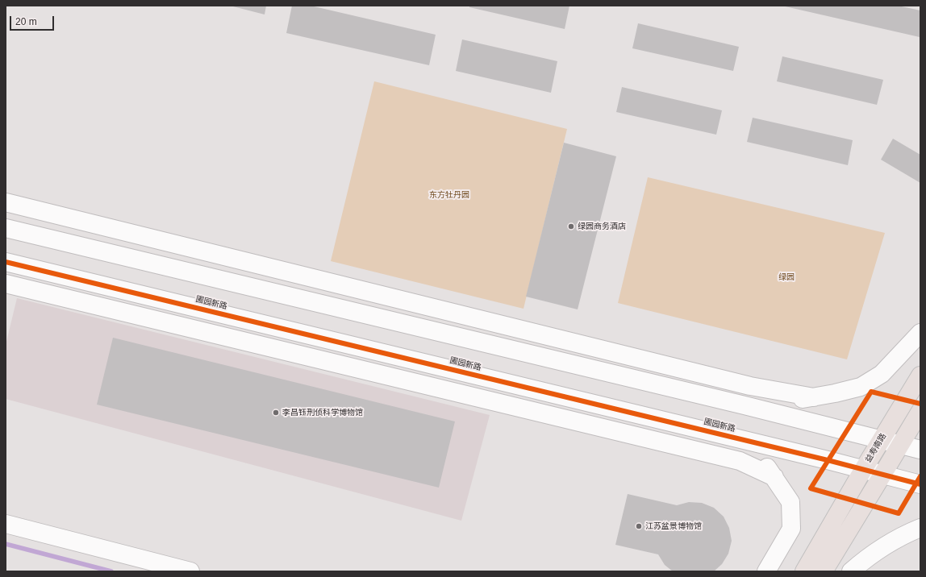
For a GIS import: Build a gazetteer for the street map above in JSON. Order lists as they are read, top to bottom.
{
  "streets": {
    "main road": ["益寿南路"],
    "street": ["圃园新路"]
  },
  "crossings": [
    ["圃园新路", "益寿南路"]
  ],
  "parks": ["东方牡丹园", "绿园"],
  "places": ["绿园商务酒店", "李昌钰刑侦科学博物馆", "江苏盆景博物馆"],
  "scale_bar": "20 m"
}
